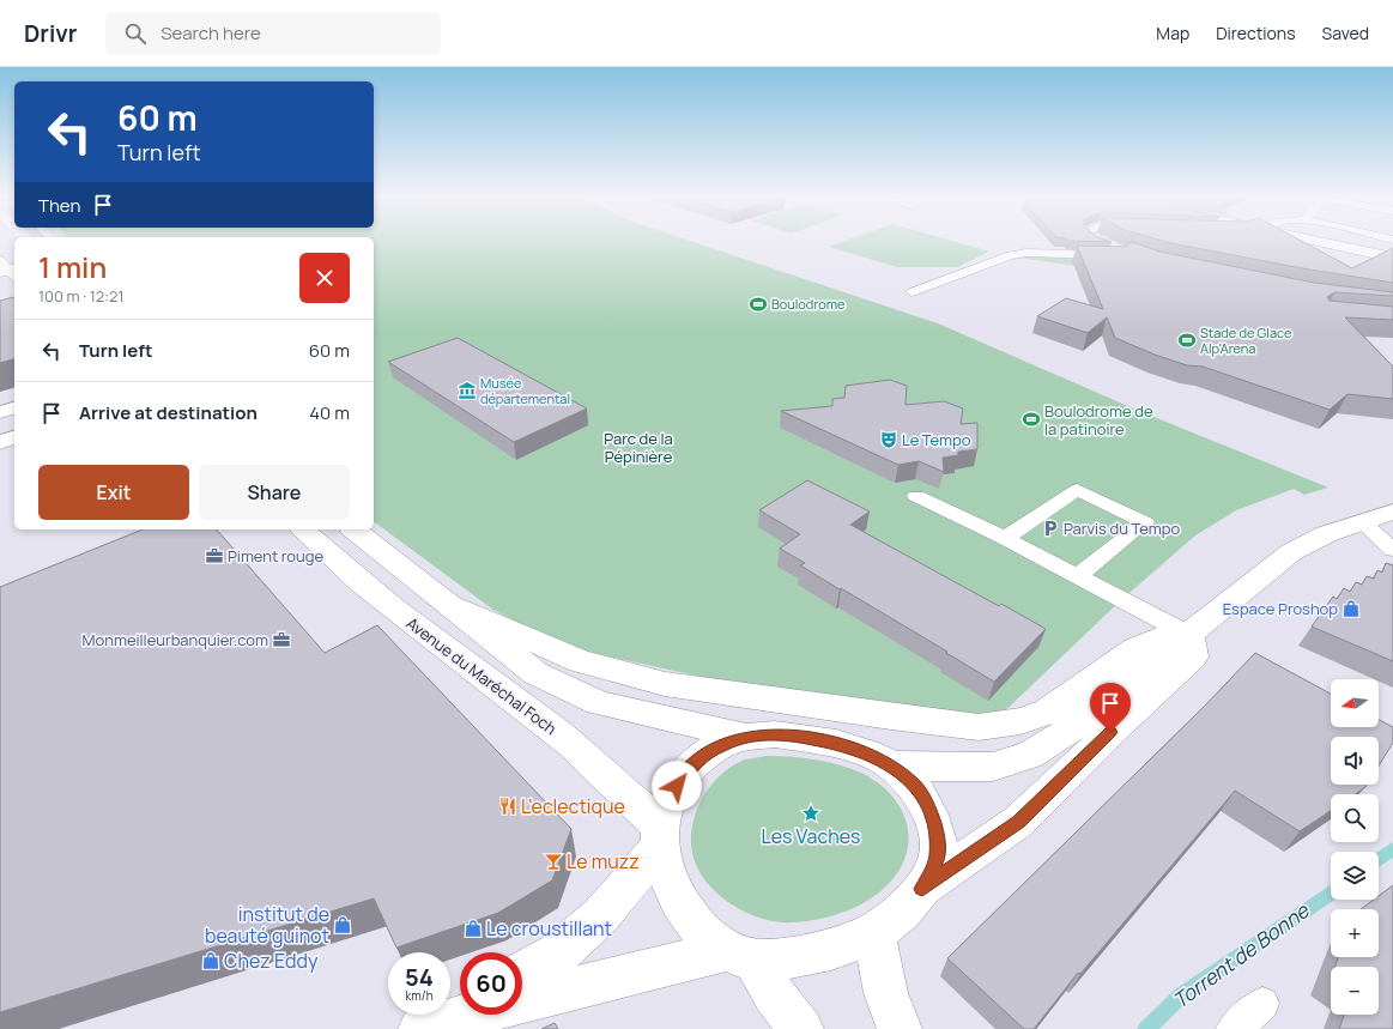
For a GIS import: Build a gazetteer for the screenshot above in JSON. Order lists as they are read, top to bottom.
{
  "streets": {
    "main road": ["Avenue du Maréchal Foch"]
  },
  "water": ["Torrent de Bonne"],
  "parks": ["Parc de la Pépinière"],
  "places": {
    "sports": ["Boulodrome", "Stade de Glace Alp'Arena", "Boulodrome de la patinoire"],
    "museum": ["Musée départemental"],
    "theatre": ["Le Tempo"],
    "parking": ["Parvis du Tempo"],
    "office": ["Piment rouge", "Monmeilleurbanquier.com"],
    "shop": [
      "Espace Proshop",
      "institut de beauté guinot",
      "Le croustillant",
      "Chez Eddy"
    ],
    "restaurant": ["L'eclectique"],
    "place": ["Les Vaches"],
    "bar": ["Le muzz"]
  },
  "north": "left",
  "page": {
    "header": "Drivr",
    "search": "Search here",
    "nav": ["Map", "Directions", "Saved"],
    "turn": ["60 m", "Turn left"],
    "then": "Then",
    "heading": ["1 min", "100 m · 12:21"],
    "list": [
      {
        "name": "Turn left",
        "value": "60 m"
      },
      {
        "name": "Arrive at destination",
        "value": "40 m"
      }
    ],
    "buttons": ["Exit", "Share"],
    "map_buttons": ["+", "−"],
    "speed": "54 km/h",
    "limit": "60"
  }
}
